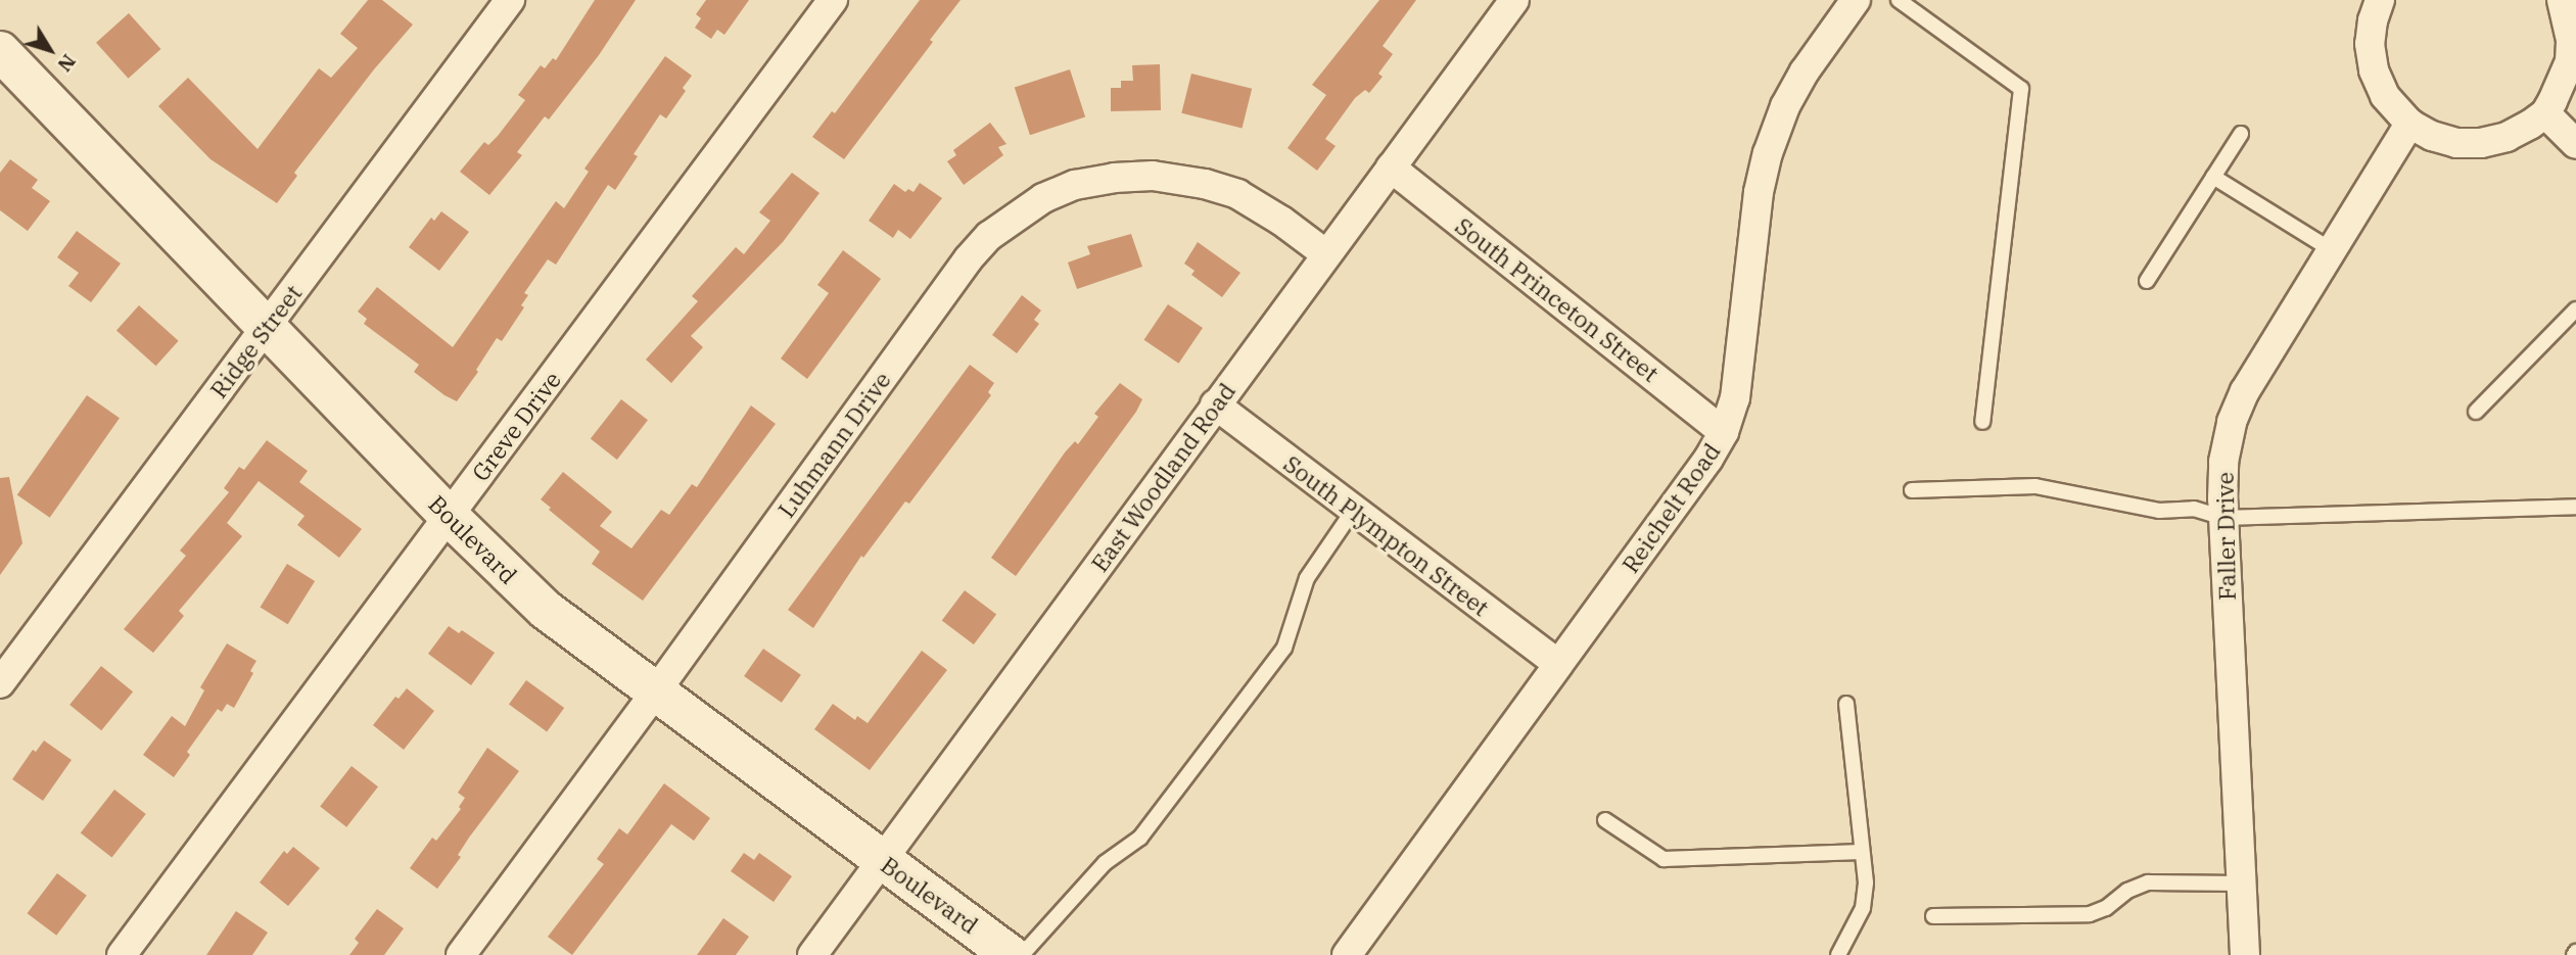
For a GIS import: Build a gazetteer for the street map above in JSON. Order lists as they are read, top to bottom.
{
  "streets": {
    "street": [
      "South Princeton Street",
      "Ridge Street",
      "Greve Drive",
      "Luhmann Drive",
      "East Woodland Road",
      "Reichelt Road",
      "South Plympton Street",
      "Faller Drive",
      "Boulevard"
    ]
  },
  "crossings": [
    ["South Princeton Street", "East Woodland Road"],
    ["South Princeton Street", "Reichelt Road"],
    ["Ridge Street", "Boulevard"],
    ["Greve Drive", "Boulevard"],
    ["Luhmann Drive", "East Woodland Road"],
    ["Luhmann Drive", "Boulevard"],
    ["East Woodland Road", "South Plympton Street"],
    ["East Woodland Road", "Boulevard"],
    ["Reichelt Road", "South Plympton Street"]
  ],
  "north": "bottom right"
}
